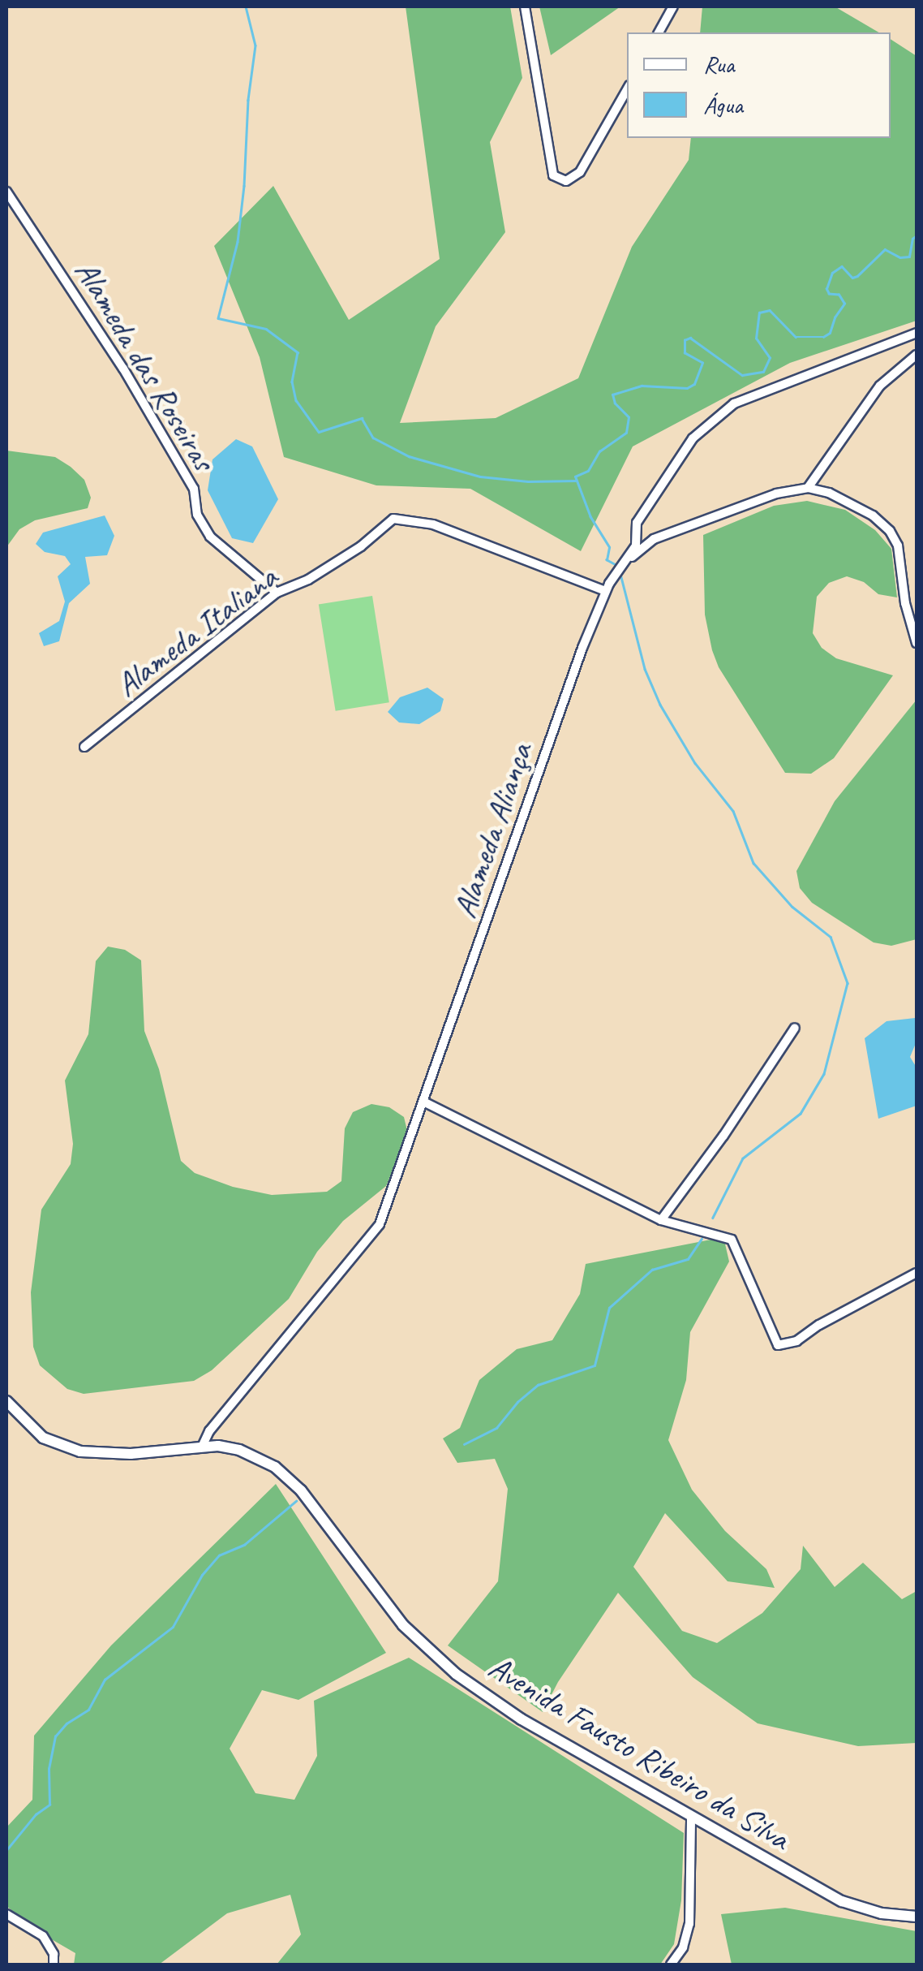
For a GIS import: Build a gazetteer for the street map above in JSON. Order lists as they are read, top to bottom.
{
  "streets": {
    "main road": ["Avenida Fausto Ribeiro da Silva"],
    "street": ["Alameda das Roseiras", "Alameda Italiana", "Alameda Aliança"]
  },
  "crossings": [
    ["Alameda das Roseiras", "Alameda Italiana"],
    ["Alameda Italiana", "Alameda Aliança"],
    ["Alameda Aliança", "Avenida Fausto Ribeiro da Silva"]
  ],
  "legend": ["Rua", "Água"]
}
